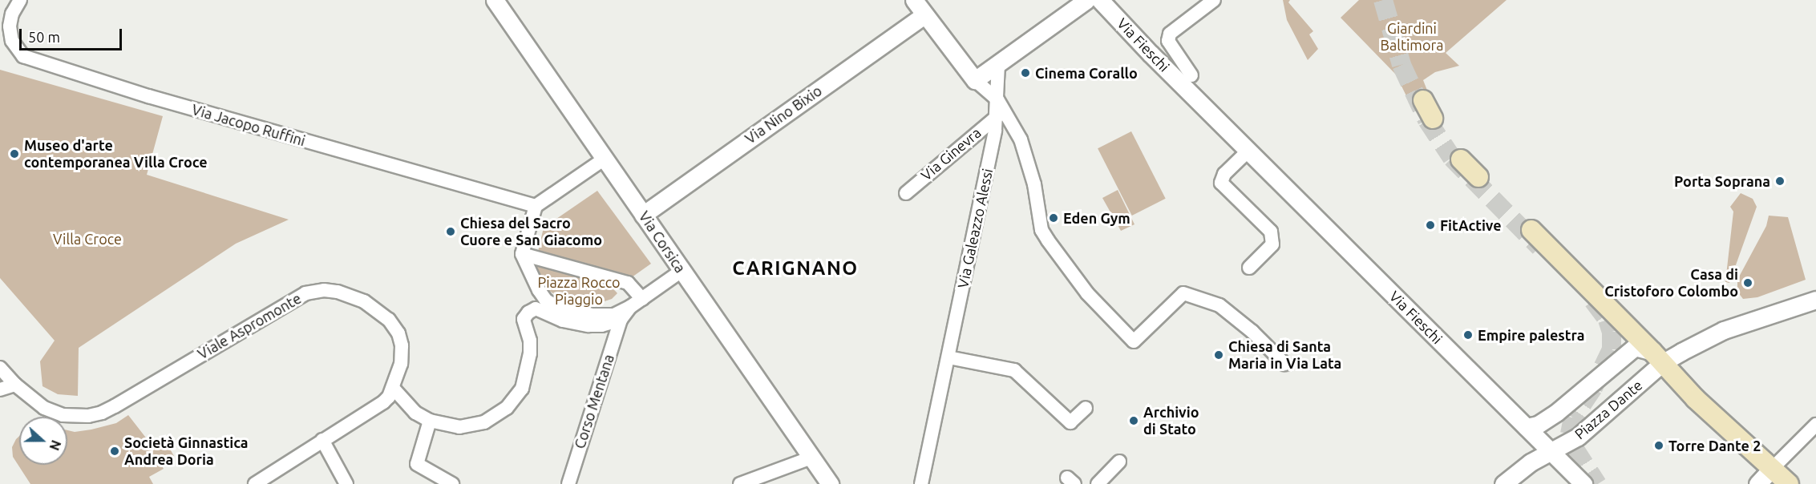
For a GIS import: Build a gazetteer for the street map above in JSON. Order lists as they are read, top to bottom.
{
  "streets": {
    "street": [
      "Via Fieschi",
      "Via Nino Bixio",
      "Via Jacopo Ruffini",
      "Via Ginevra",
      "Via Galeazzo Alessi",
      "Via Corsica",
      "Viale Aspromonte",
      "Corso Mentana",
      "Piazza Dante"
    ]
  },
  "crossings": [
    ["Via Fieschi", "Piazza Dante"],
    ["Via Nino Bixio", "Via Corsica"],
    ["Via Ginevra", "Via Galeazzo Alessi"]
  ],
  "districts": ["CARIGNANO"],
  "parks": ["Giardini Baltimora", "Villa Croce", "Piazza Rocco Piaggio"],
  "places": [
    "Cinema Corallo",
    "Museo d'arte contemporanea Villa Croce",
    "Porta Soprana",
    "Eden Gym",
    "FitActive",
    "Chiesa del Sacro Cuore e San Giacomo",
    "Casa di Cristoforo Colombo",
    "Empire palestra",
    "Chiesa di Santa Maria in Via Lata",
    "Archivio di Stato",
    "Torre Dante 2",
    "Società Ginnastica Andrea Doria"
  ],
  "scale_bar": "50 m",
  "north": "right"
}
